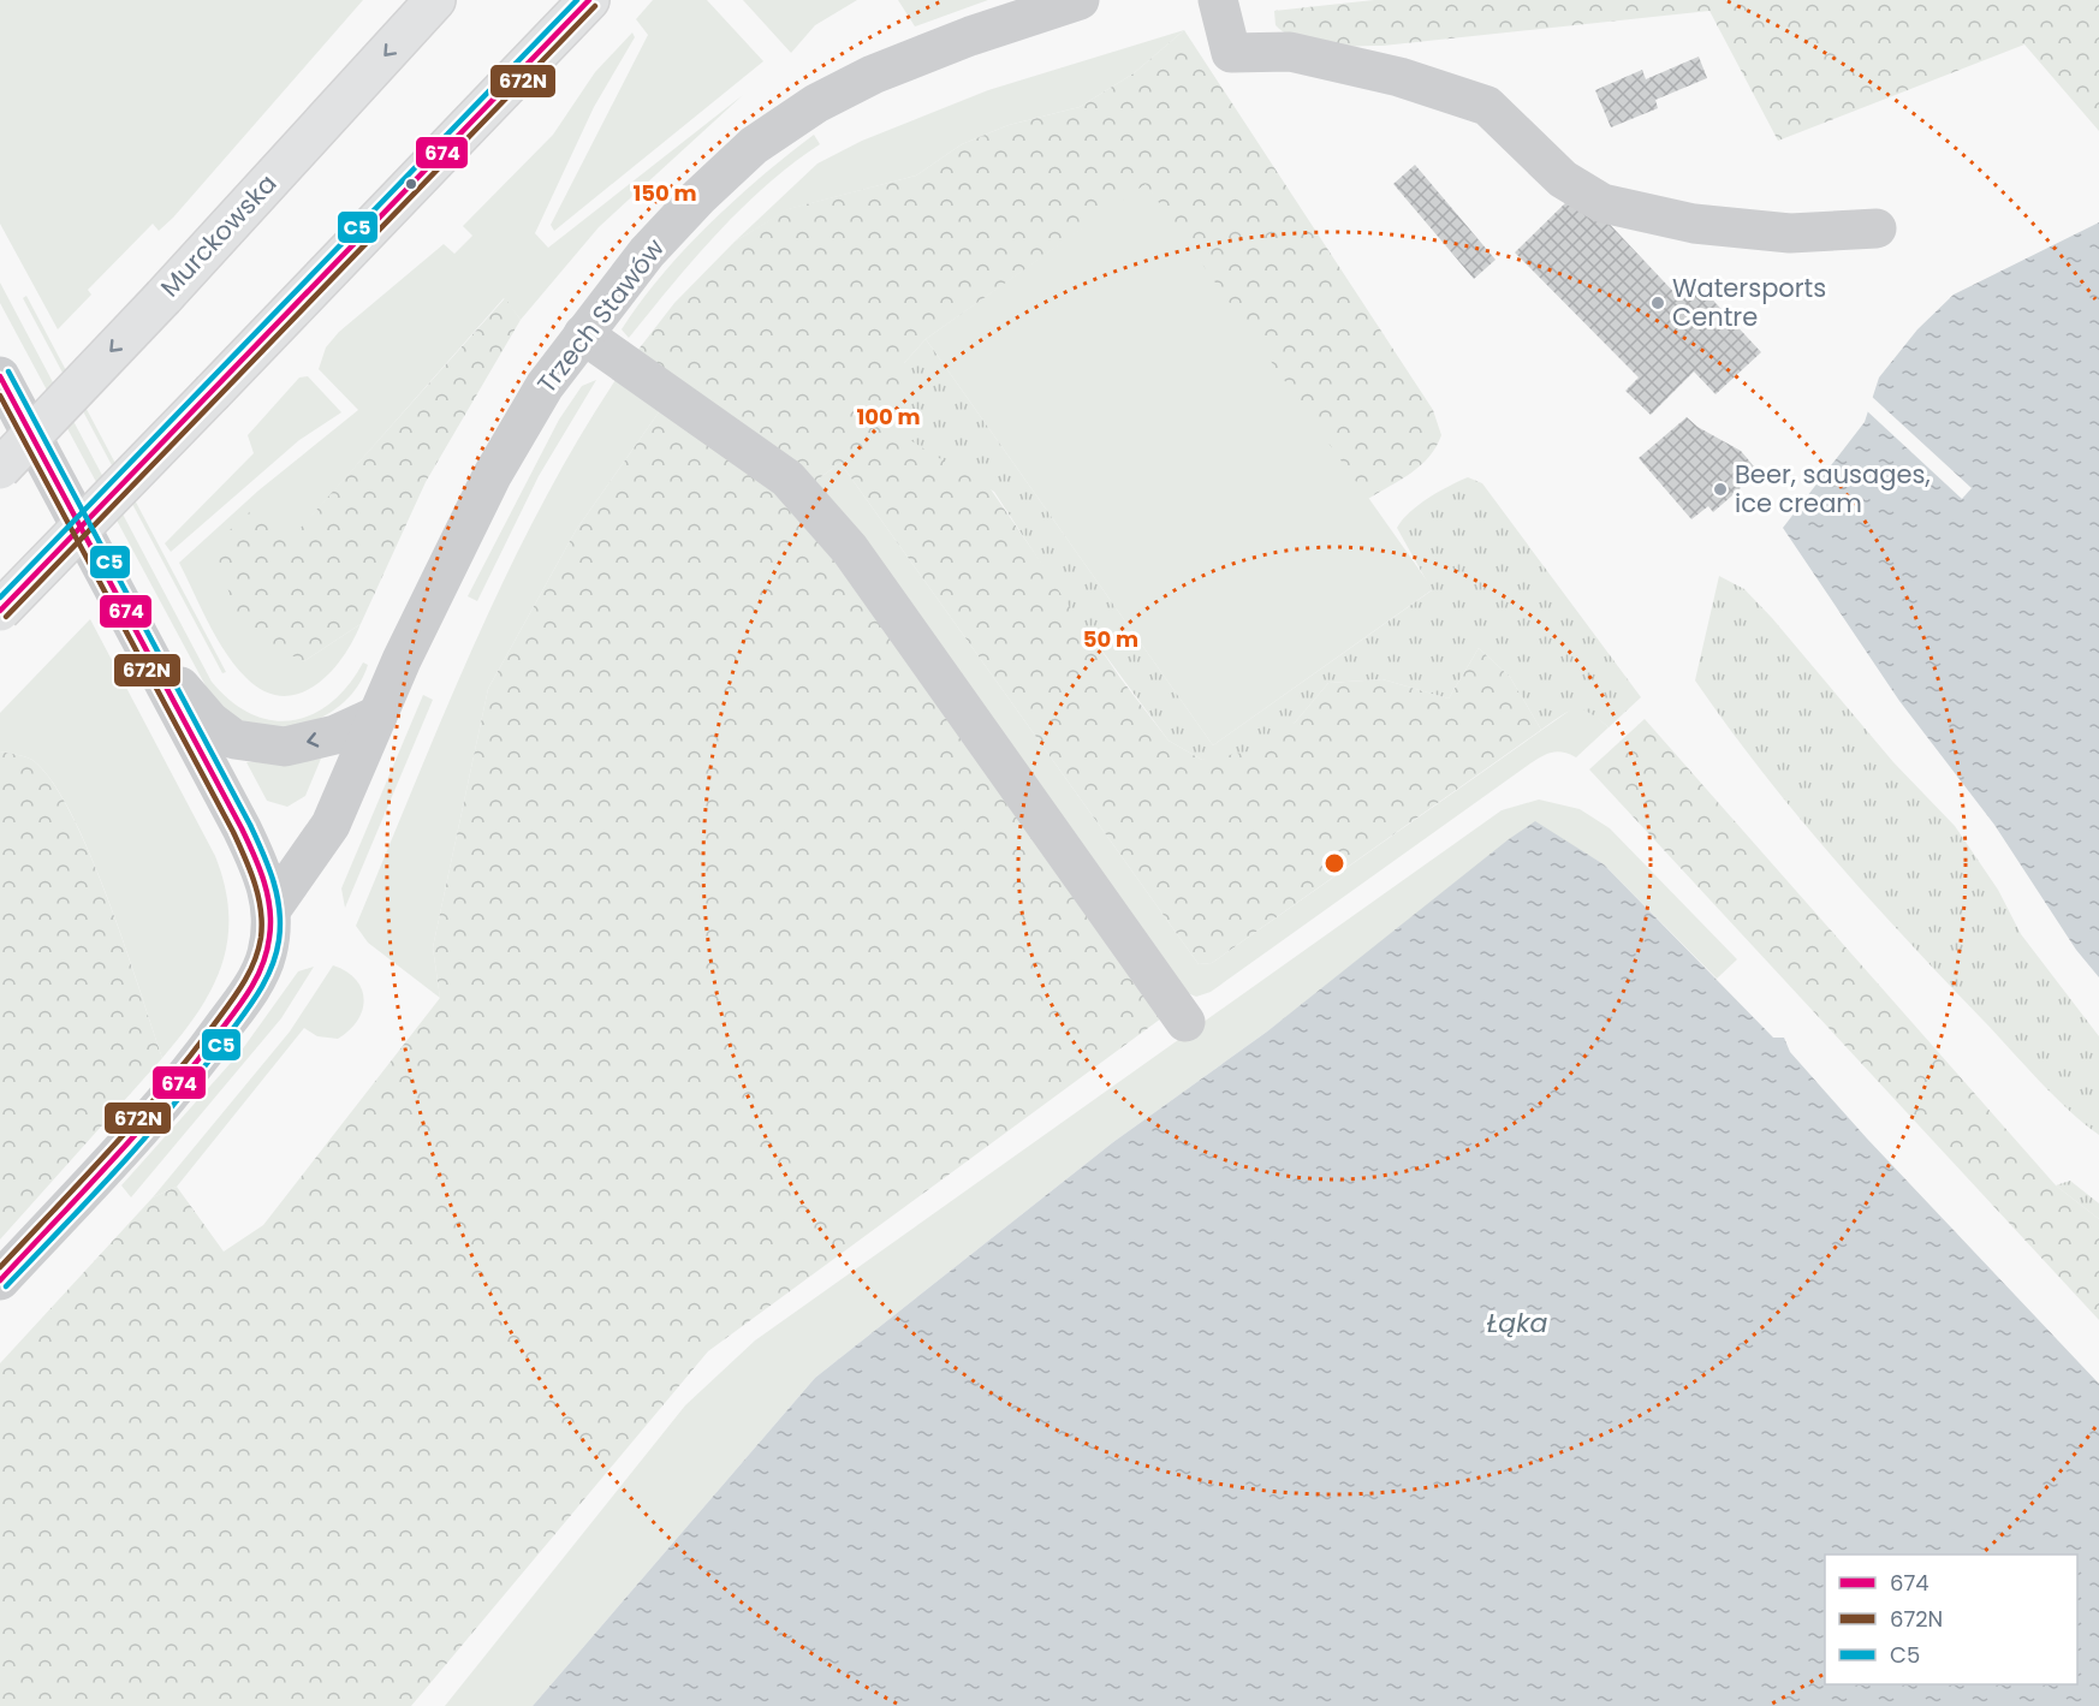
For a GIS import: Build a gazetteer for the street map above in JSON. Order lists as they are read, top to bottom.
{
  "streets": {
    "highway": ["Murckowska"],
    "street": ["Trzech Stawów"]
  },
  "water": ["Łąka"],
  "places": ["Watersports Centre", "Beer, sausages, ice cream"],
  "lines": ["transit line 674", "transit line C5", "transit line 672N"],
  "legend": ["674", "672N", "C5"],
  "rings": ["150 m", "100 m", "50 m"]
}
